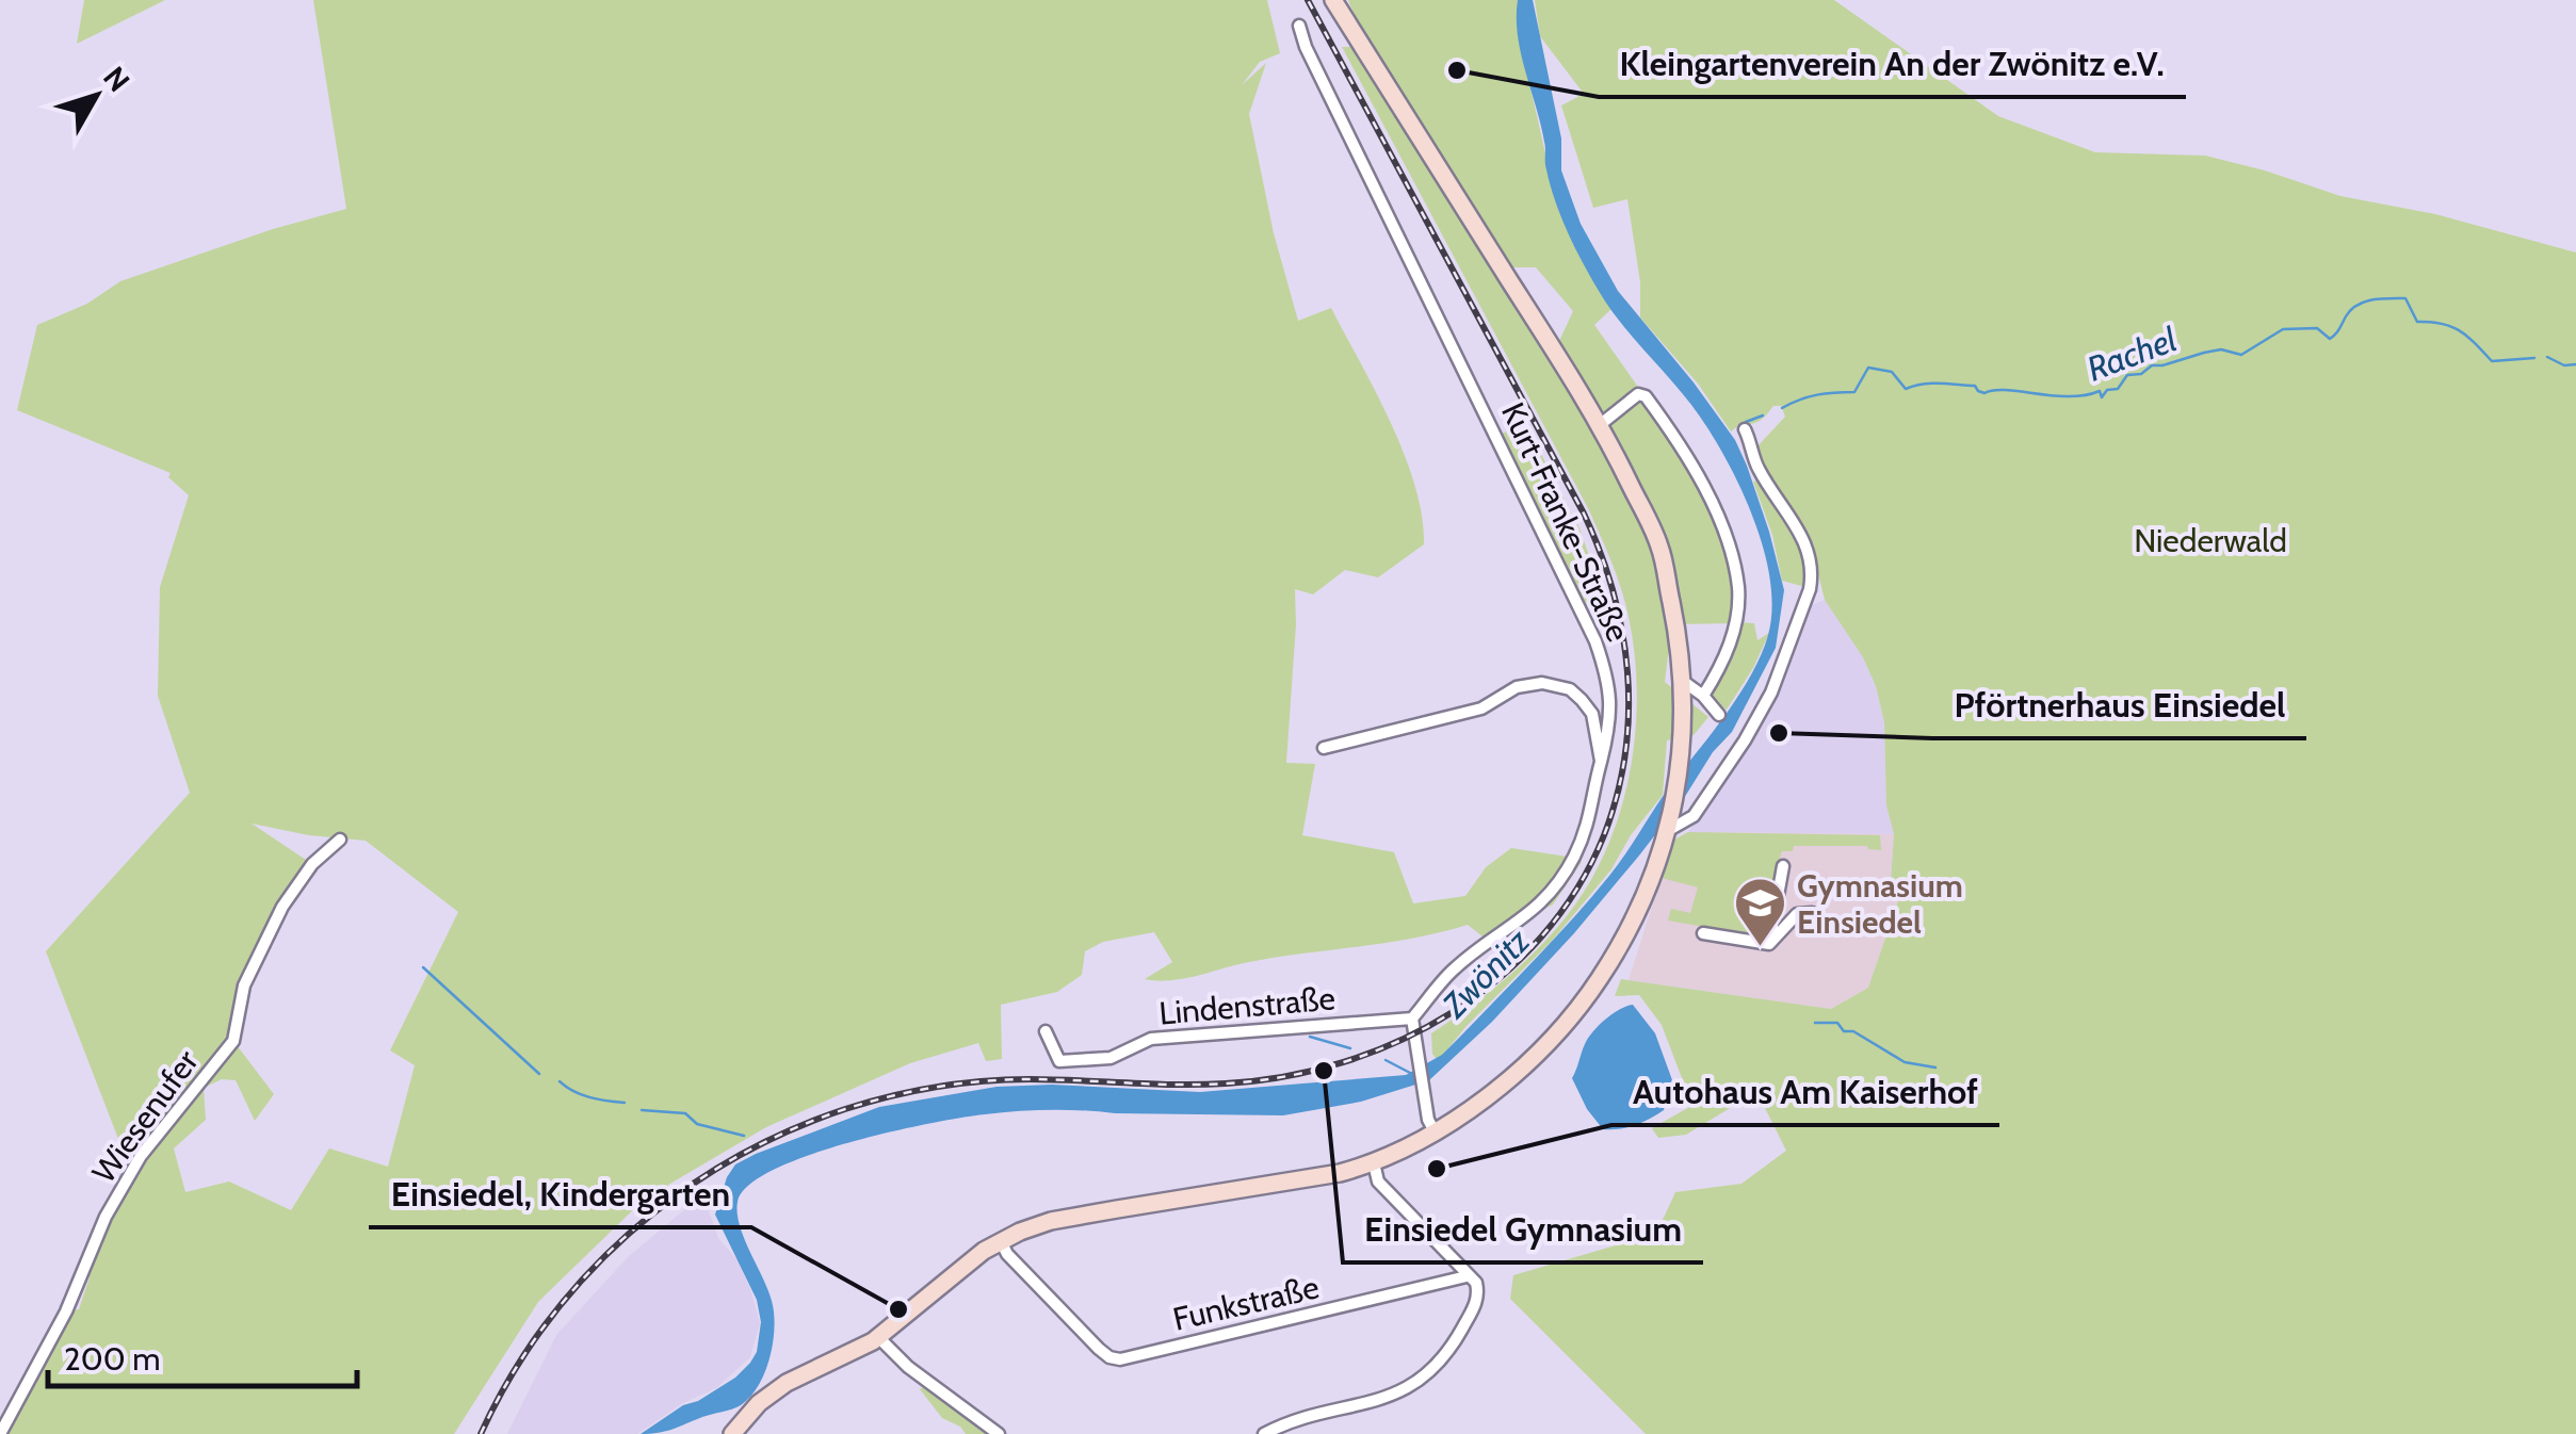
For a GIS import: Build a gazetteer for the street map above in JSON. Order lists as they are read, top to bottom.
{
  "streets": {
    "street": [
      "Kurt-Franke-Straße",
      "Lindenstraße",
      "Wiesenufer",
      "Funkstraße"
    ]
  },
  "crossings": [
    ["Kurt-Franke-Straße", "Lindenstraße"]
  ],
  "water": ["Rachel", "Zwönitz"],
  "parks": ["Niederwald"],
  "places": {
    "other": [
      "Kleingartenverein An der Zwönitz e.V.",
      "Pförtnerhaus Einsiedel",
      "Einsiedel Gymnasium",
      "Autohaus Am Kaiserhof",
      "Einsiedel, Kindergarten"
    ],
    "school or university": ["Gymnasium Einsiedel"]
  },
  "scale_bar": "200 m",
  "north": "top right"
}
